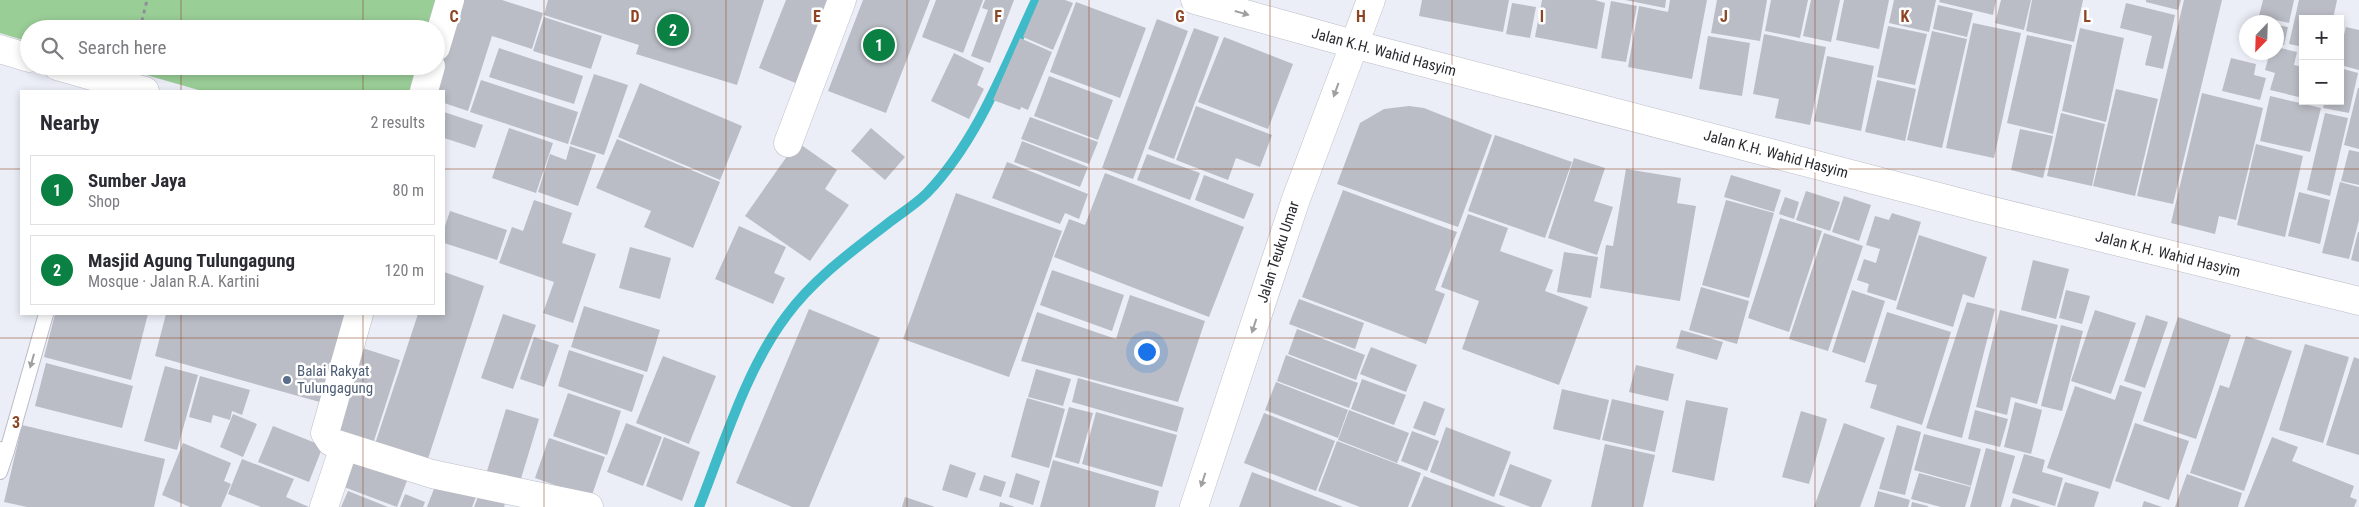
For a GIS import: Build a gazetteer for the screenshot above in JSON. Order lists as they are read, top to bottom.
{
  "streets": {
    "street": ["Jalan K.H. Wahid Hasyim", "Jalan Teuku Umar"]
  },
  "crossings": [
    ["Jalan K.H. Wahid Hasyim", "Jalan Teuku Umar"]
  ],
  "one_way": ["Jalan Teuku Umar"],
  "places": ["Balai Rakyat Tulungagung"],
  "north": "bottom left",
  "page": {
    "pins": ["2", "1"],
    "map_buttons": ["+", "−"],
    "search": "Search here",
    "heading": ["Nearby", "2 results"],
    "list": [
      {
        "mark": "1",
        "name": "Sumber Jaya",
        "note": "Shop",
        "value": "80 m"
      },
      {
        "mark": "2",
        "name": "Masjid Agung Tulungagung",
        "note": "Mosque · Jalan R.A. Kartini",
        "value": "120 m"
      }
    ]
  },
  "grid": {
    "columns": [
      "C",
      "D",
      "E",
      "F",
      "G",
      "H",
      "I",
      "J",
      "K",
      "L"
    ],
    "rows": ["3"]
  }
}
